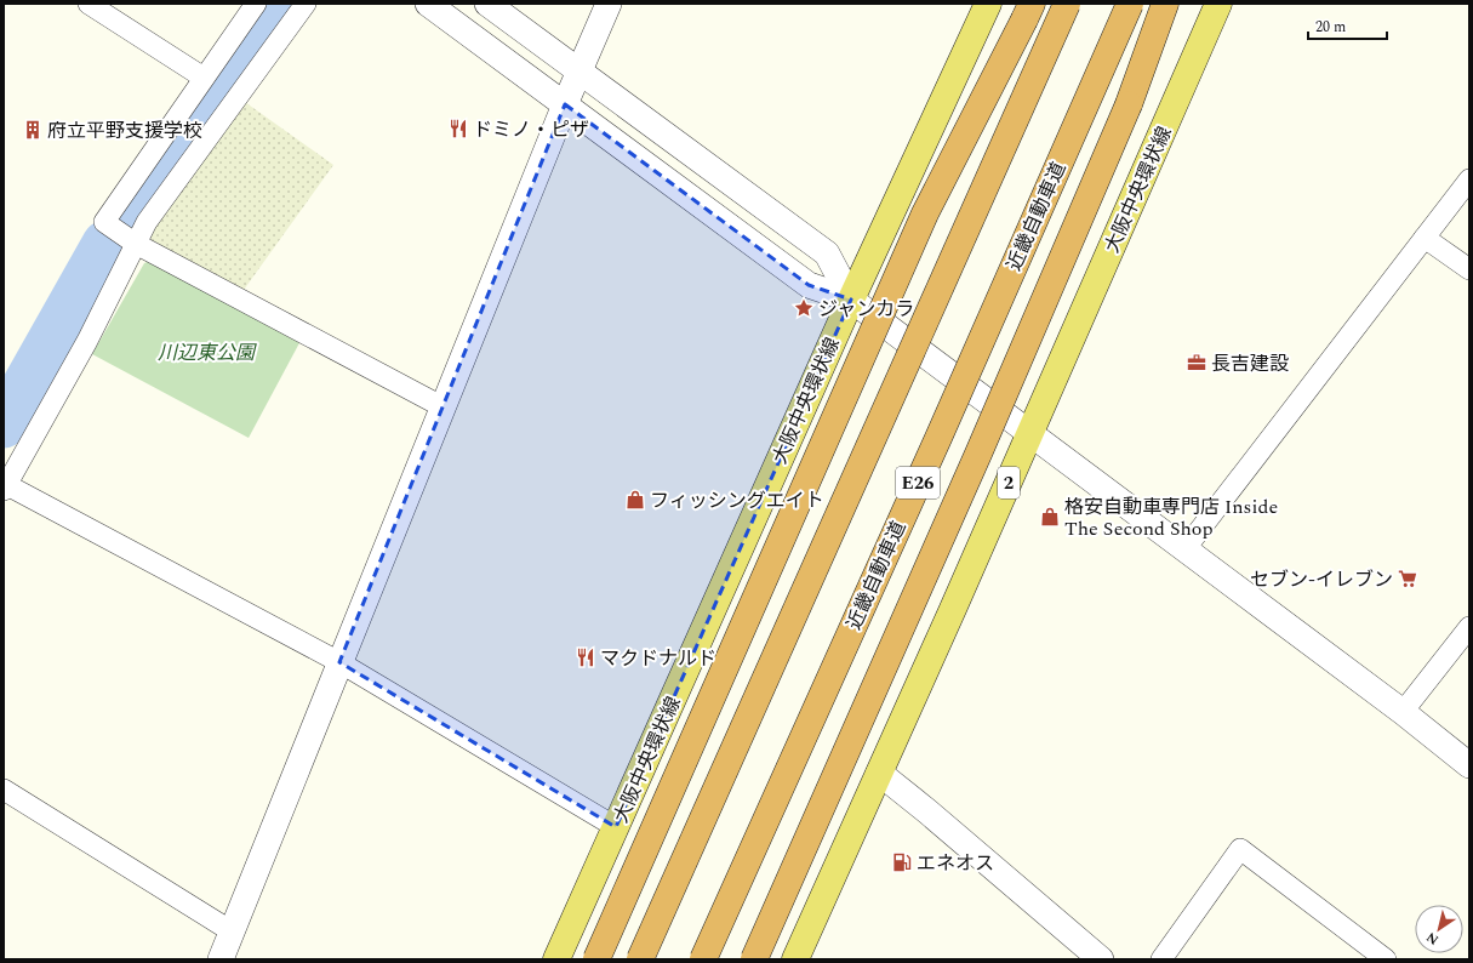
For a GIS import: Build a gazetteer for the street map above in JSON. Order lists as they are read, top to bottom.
{
  "streets": {
    "highway": ["近畿自動車道", "E26"],
    "main road": ["大阪中央環状線", "2"]
  },
  "parks": ["川辺東公園"],
  "places": {
    "restaurant": ["ドミノ・ピザ", "マクドナルド"],
    "building": ["府立平野支援学校"],
    "place": ["ジャンカラ"],
    "office": ["長吉建設"],
    "shop": ["フィッシングエイト", "格安自動車専門店 Inside The Second Shop"],
    "supermarket": ["セブン-イレブン"],
    "fuel station": ["エネオス"]
  },
  "scale_bar": "20 m",
  "north": "bottom left"
}
